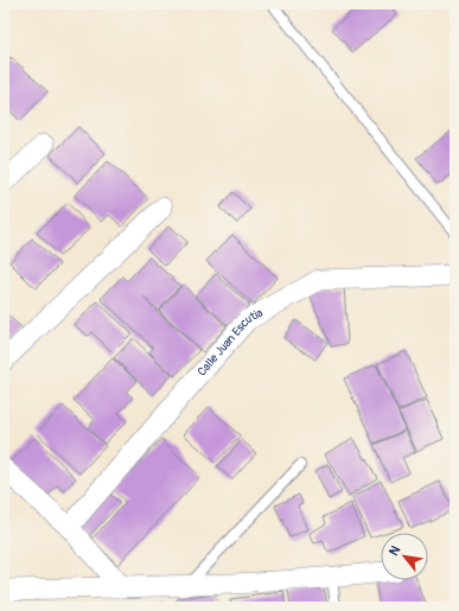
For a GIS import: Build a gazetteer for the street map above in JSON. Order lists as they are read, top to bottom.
{
  "streets": {
    "street": ["Calle Juan Escutia"]
  },
  "north": "top left"
}
